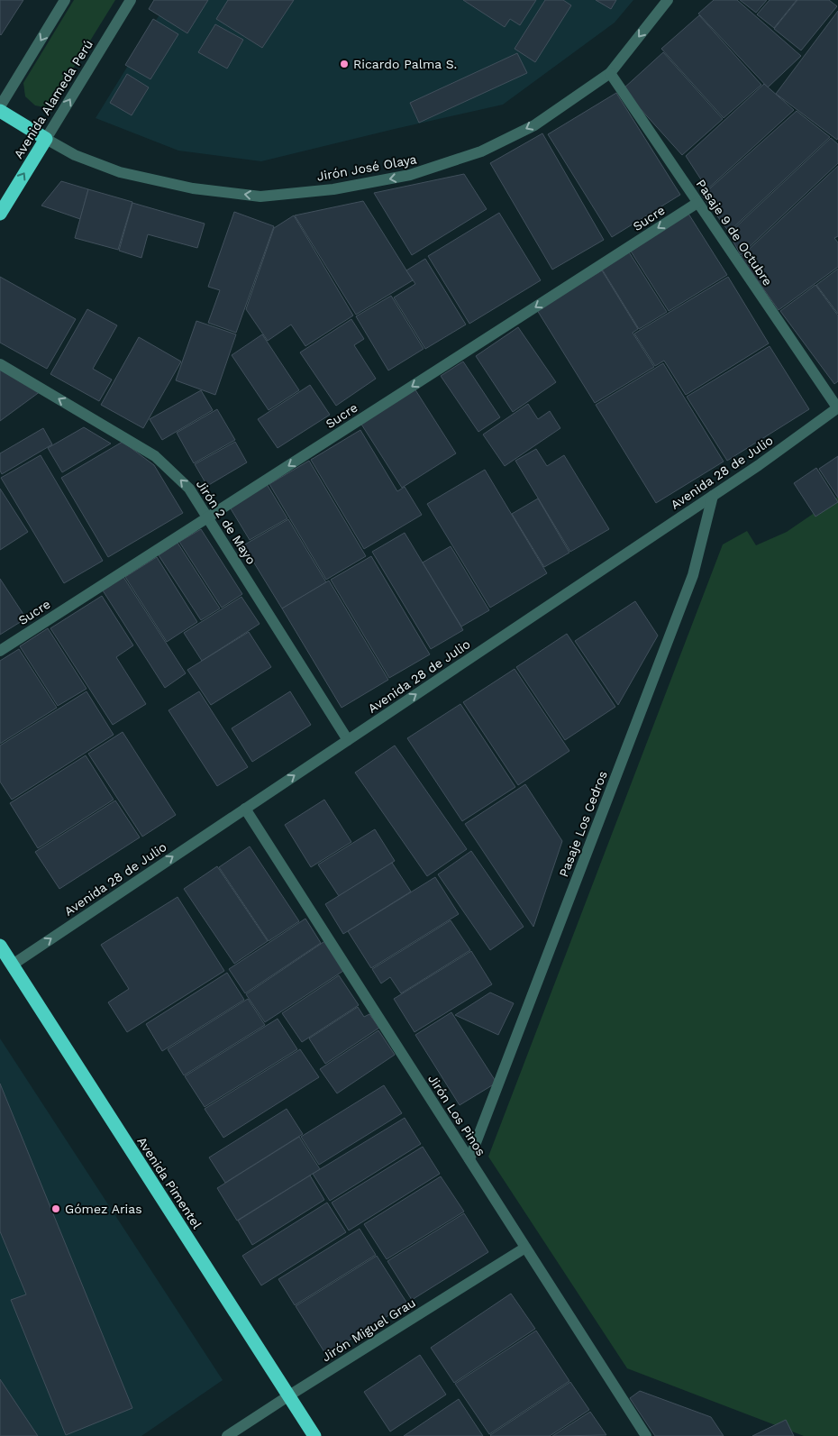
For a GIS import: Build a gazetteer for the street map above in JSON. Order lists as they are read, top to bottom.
{
  "streets": {
    "highway": ["Avenida Alameda Perú", "Avenida Pimentel"],
    "street": [
      "Jirón José Olaya",
      "Sucre",
      "Pasaje 9 de Octubre",
      "Avenida 28 de Julio",
      "Jirón 2 de Mayo",
      "Pasaje Los Cedros",
      "Jirón Los Pinos",
      "Jirón Miguel Grau"
    ]
  },
  "crossings": [
    ["Avenida Alameda Perú", "Jirón José Olaya"],
    ["Jirón José Olaya", "Pasaje 9 de Octubre"],
    ["Sucre", "Pasaje 9 de Octubre"],
    ["Sucre", "Jirón 2 de Mayo"],
    ["Pasaje 9 de Octubre", "Avenida 28 de Julio"],
    ["Avenida 28 de Julio", "Jirón 2 de Mayo"],
    ["Avenida 28 de Julio", "Pasaje Los Cedros"],
    ["Avenida 28 de Julio", "Jirón Los Pinos"],
    ["Avenida 28 de Julio", "Avenida Pimentel"],
    ["Pasaje Los Cedros", "Jirón Los Pinos"],
    ["Jirón Los Pinos", "Jirón Miguel Grau"],
    ["Avenida Pimentel", "Jirón Miguel Grau"]
  ],
  "one_way": [
    "Jirón José Olaya",
    "Sucre",
    "Avenida 28 de Julio",
    "Jirón 2 de Mayo"
  ],
  "places": ["Ricardo Palma S.", "Gómez Arias"]
}
